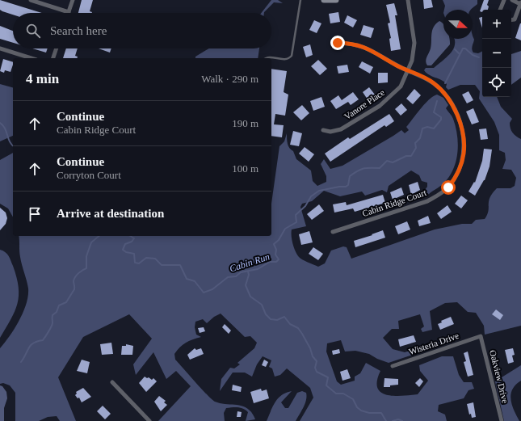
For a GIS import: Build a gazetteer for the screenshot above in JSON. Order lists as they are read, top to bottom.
{
  "streets": {
    "street": [
      "Vanore Place",
      "Cabin Ridge Court",
      "Wisteria Drive",
      "Oakview Drive"
    ]
  },
  "crossings": [
    ["Vanore Place", "Cabin Ridge Court"],
    ["Wisteria Drive", "Oakview Drive"]
  ],
  "water": ["Cabin Run"],
  "north": "right",
  "page": {
    "map_buttons": ["+", "−"],
    "search": "Search here",
    "heading": ["4 min", "Walk · 290 m"],
    "list": [
      ["Continue", "Cabin Ridge Court", "190 m"],
      ["Continue", "Corryton Court", "100 m"],
      "Arrive at destination"
    ]
  }
}
